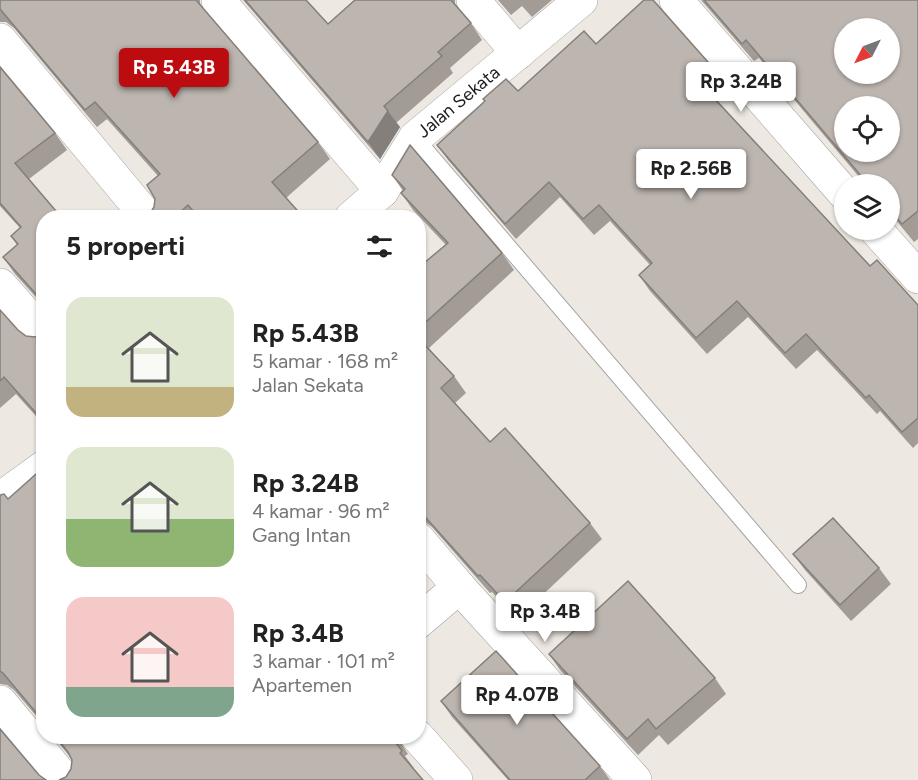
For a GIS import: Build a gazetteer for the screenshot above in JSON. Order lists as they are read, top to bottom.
{
  "streets": {
    "street": ["Jalan Sekata"]
  },
  "north": "bottom left",
  "page": {
    "price": [
      "Rp 5.43B",
      "Rp 3.24B",
      "Rp 2.56B",
      "Rp 3.4B",
      "Rp 4.07B"
    ],
    "heading": "5 properti",
    "list": [
      {
        "name": "Rp 5.43B",
        "note": "5 kamar · 168 m² · Jalan Sekata"
      },
      {
        "name": "Rp 3.24B",
        "note": "4 kamar · 96 m² · Gang Intan"
      },
      {
        "name": "Rp 3.4B",
        "note": "3 kamar · 101 m² · Apartemen"
      }
    ]
  }
}
